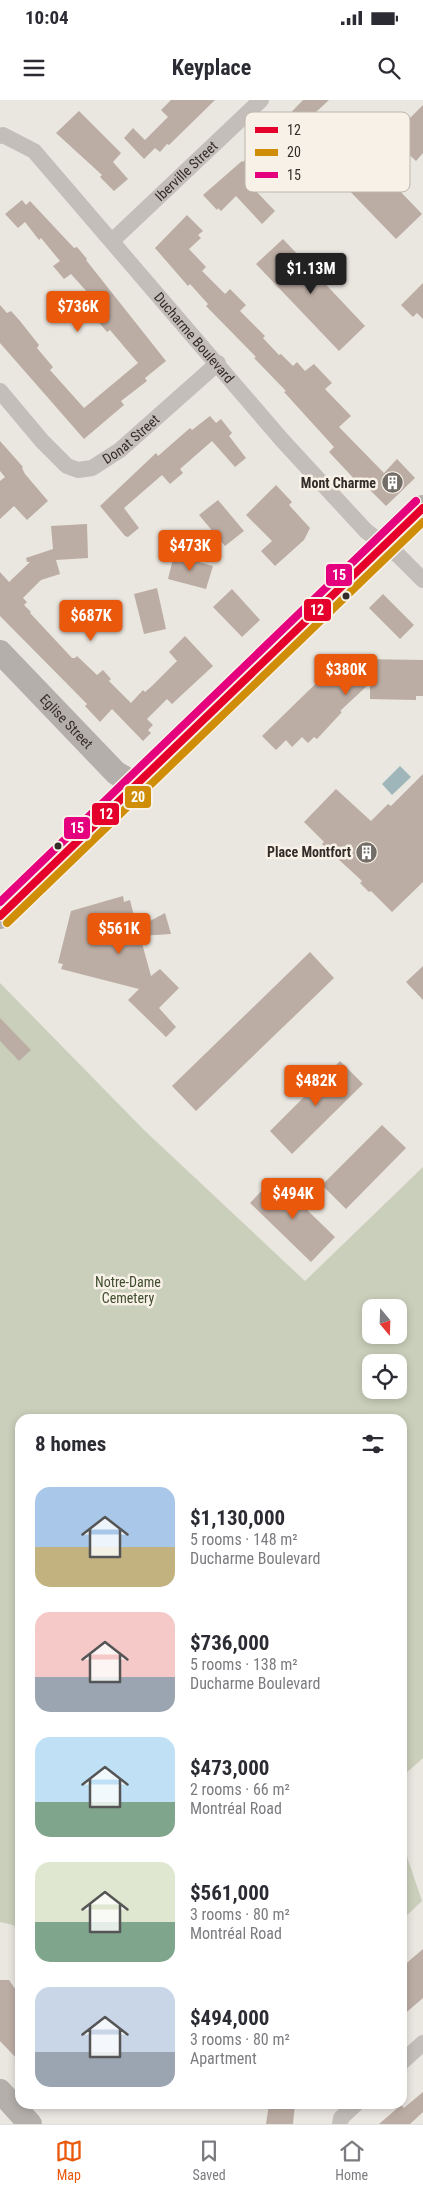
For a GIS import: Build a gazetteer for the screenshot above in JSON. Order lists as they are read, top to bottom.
{
  "streets": {
    "street": [
      "Iberville Street",
      "Ducharme Boulevard",
      "Donat Street",
      "Eglise Street"
    ]
  },
  "crossings": [
    ["Iberville Street", "Ducharme Boulevard"],
    ["Ducharme Boulevard", "Donat Street"]
  ],
  "parks": ["Notre-Dame Cemetery"],
  "places": {
    "building": ["Mont Charme", "Place Montfort"]
  },
  "lines": ["transit line 15", "transit line 12", "transit line 20"],
  "legend": ["12", "20", "15"],
  "north": "bottom",
  "page": {
    "status": "10:04",
    "header": "Keyplace",
    "price": [
      "$1.13M",
      "$736K",
      "$473K",
      "$687K",
      "$380K",
      "$561K",
      "$482K",
      "$494K"
    ],
    "heading": "8 homes",
    "list": [
      {
        "name": "$1,130,000",
        "note": "5 rooms · 148 m² · Ducharme Boulevard"
      },
      {
        "name": "$736,000",
        "note": "5 rooms · 138 m² · Ducharme Boulevard"
      },
      {
        "name": "$473,000",
        "note": "2 rooms · 66 m² · Montréal Road"
      },
      {
        "name": "$561,000",
        "note": "3 rooms · 80 m² · Montréal Road"
      },
      {
        "name": "$494,000",
        "note": "3 rooms · 80 m² · Apartment"
      }
    ],
    "tabs": ["Map", "Saved", "Home"]
  }
}
